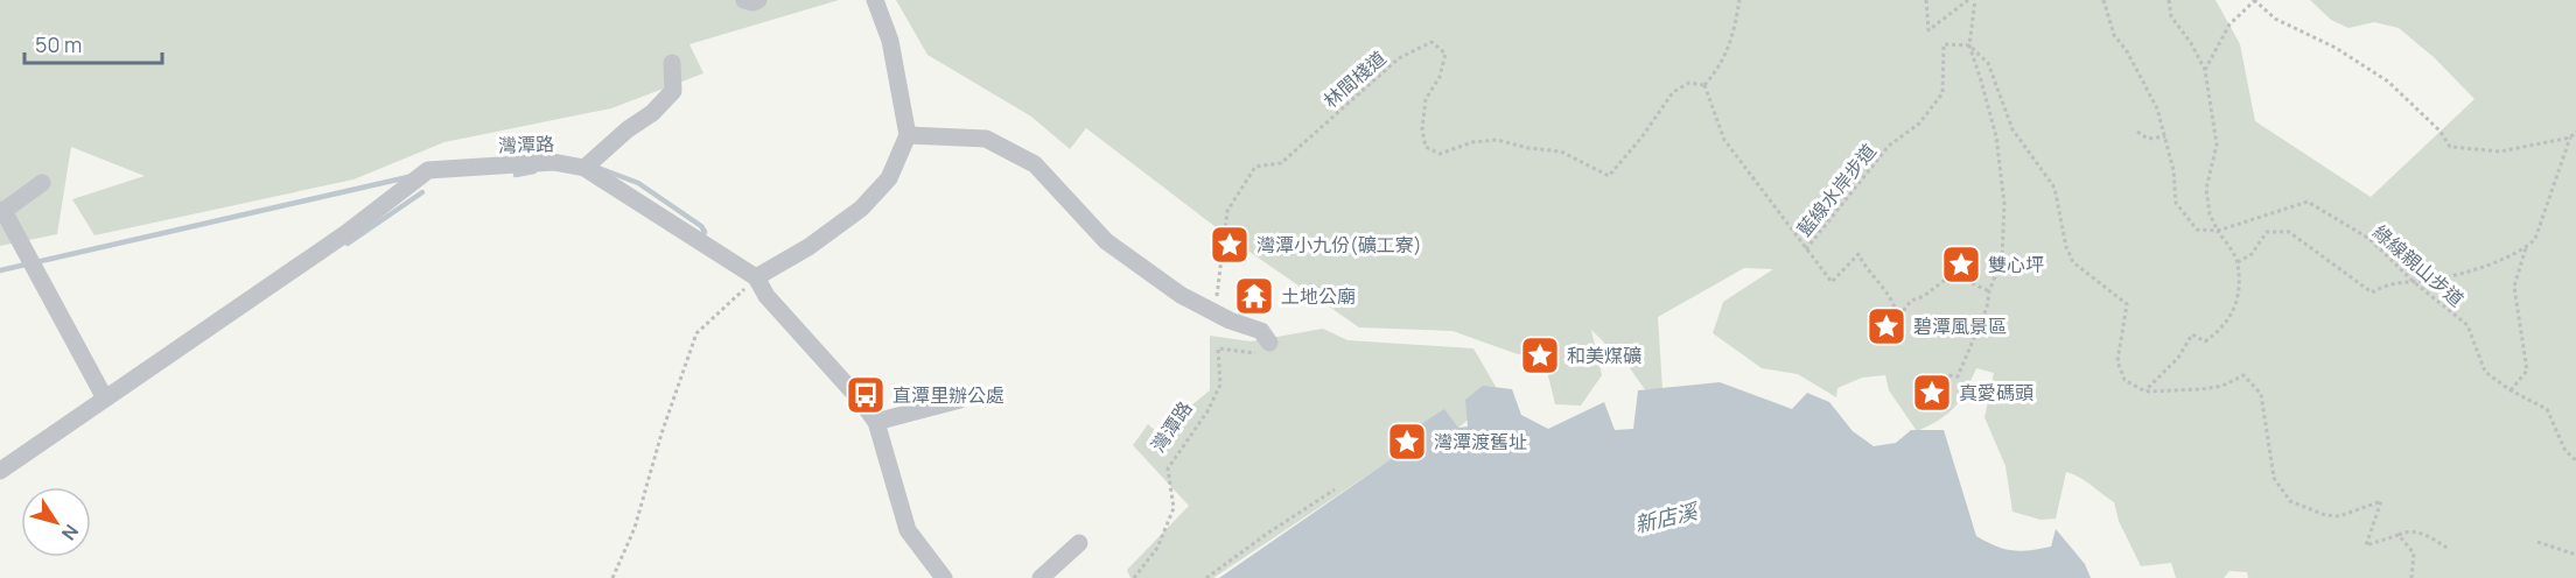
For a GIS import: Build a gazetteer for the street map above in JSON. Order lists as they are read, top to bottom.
{
  "streets": {
    "street": ["灣潭路"],
    "path": ["林間棧道", "藍線水岸步道", "綠線親山步道"]
  },
  "crossings": [
    ["林間棧道", "藍線水岸步道"]
  ],
  "water": ["新店溪"],
  "places": {
    "place": [
      "灣潭小九份(礦工寮)",
      "雙心坪",
      "碧潭風景區",
      "和美煤礦",
      "真愛碼頭",
      "灣潭渡舊址"
    ],
    "temple": ["土地公廟"],
    "bus stop": ["直潭里辦公處"]
  },
  "scale_bar": "50 m",
  "north": "bottom right"
}
